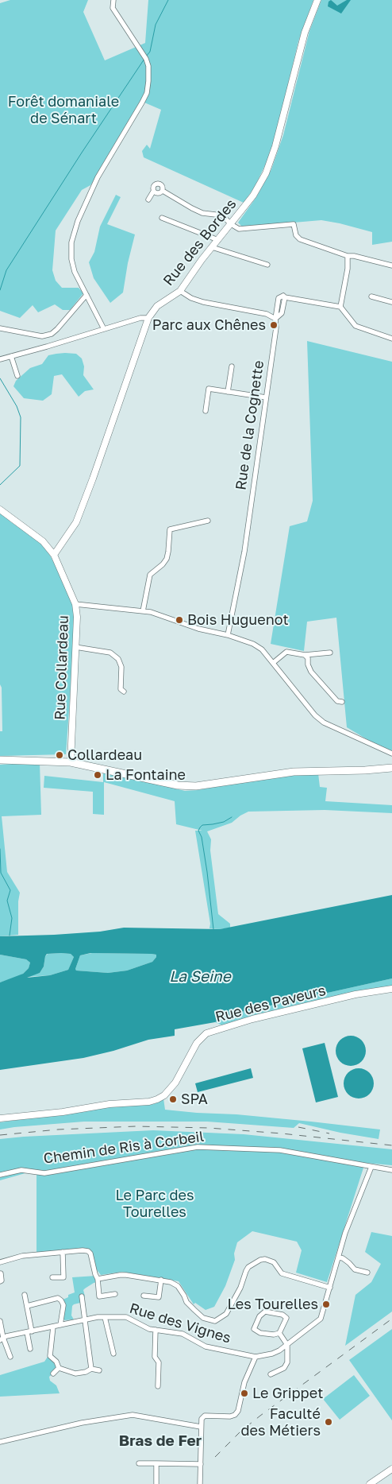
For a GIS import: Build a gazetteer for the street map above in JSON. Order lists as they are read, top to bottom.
{
  "streets": {
    "street": [
      "Rue des Bordes",
      "Rue de la Cognette",
      "Rue Collardeau",
      "Rue des Paveurs",
      "Chemin de Ris à Corbeil",
      "Rue des Vignes"
    ]
  },
  "crossings": [
    ["Rue des Bordes", "Rue Collardeau"]
  ],
  "districts": ["Bras de Fer"],
  "water": ["La Seine"],
  "parks": ["Forêt domaniale de Sénart", "Le Parc des Tourelles"],
  "places": [
    "Parc aux Chênes",
    "Bois Huguenot",
    "Collardeau",
    "La Fontaine",
    "SPA",
    "Les Tourelles",
    "Le Grippet",
    "Faculté des Métiers"
  ]
}
